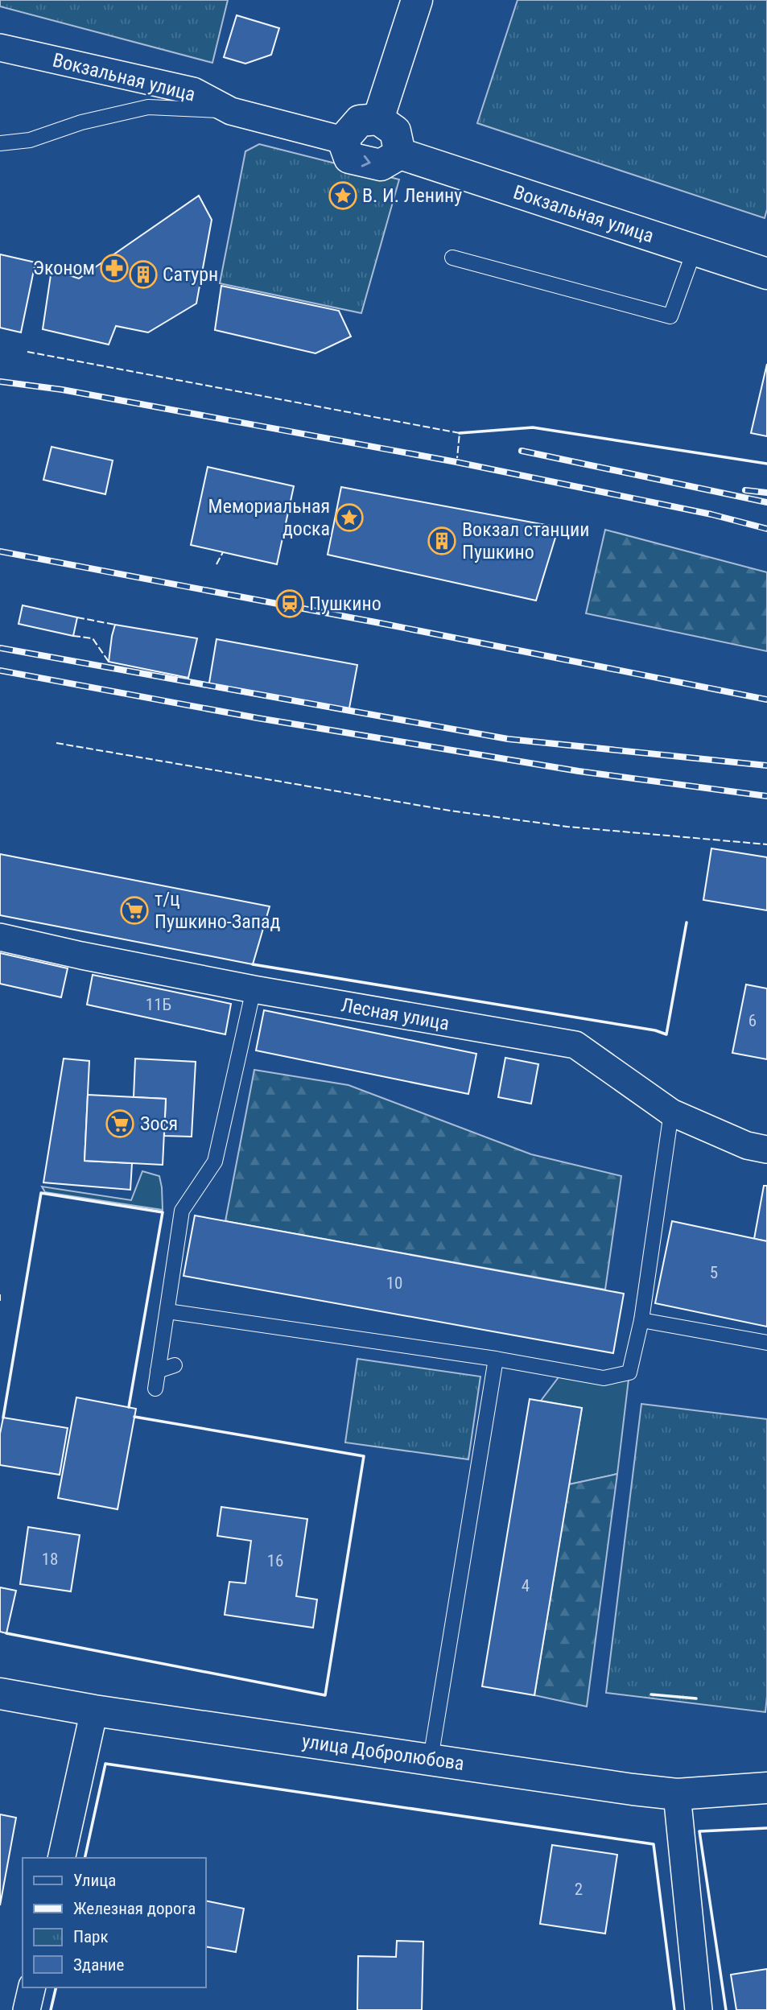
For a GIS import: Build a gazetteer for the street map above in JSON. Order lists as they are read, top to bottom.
{
  "streets": {
    "street": ["Вокзальная улица", "Лесная улица", "улица Добролюбова"]
  },
  "places": {
    "place": ["В. И. Ленину", "Мемориальная доска"],
    "pharmacy": ["Эконом"],
    "building": ["Сатурн", "Вокзал станции Пушкино"],
    "station": ["Пушкино"],
    "supermarket": ["т/ц Пушкино-Запад", "Зося"]
  },
  "house_numbers": [
    "11Б",
    "6",
    "5",
    "10",
    "18",
    "16",
    "4",
    "2"
  ],
  "legend": [
    "Улица",
    "Железная дорога",
    "Парк",
    "Здание"
  ]
}
